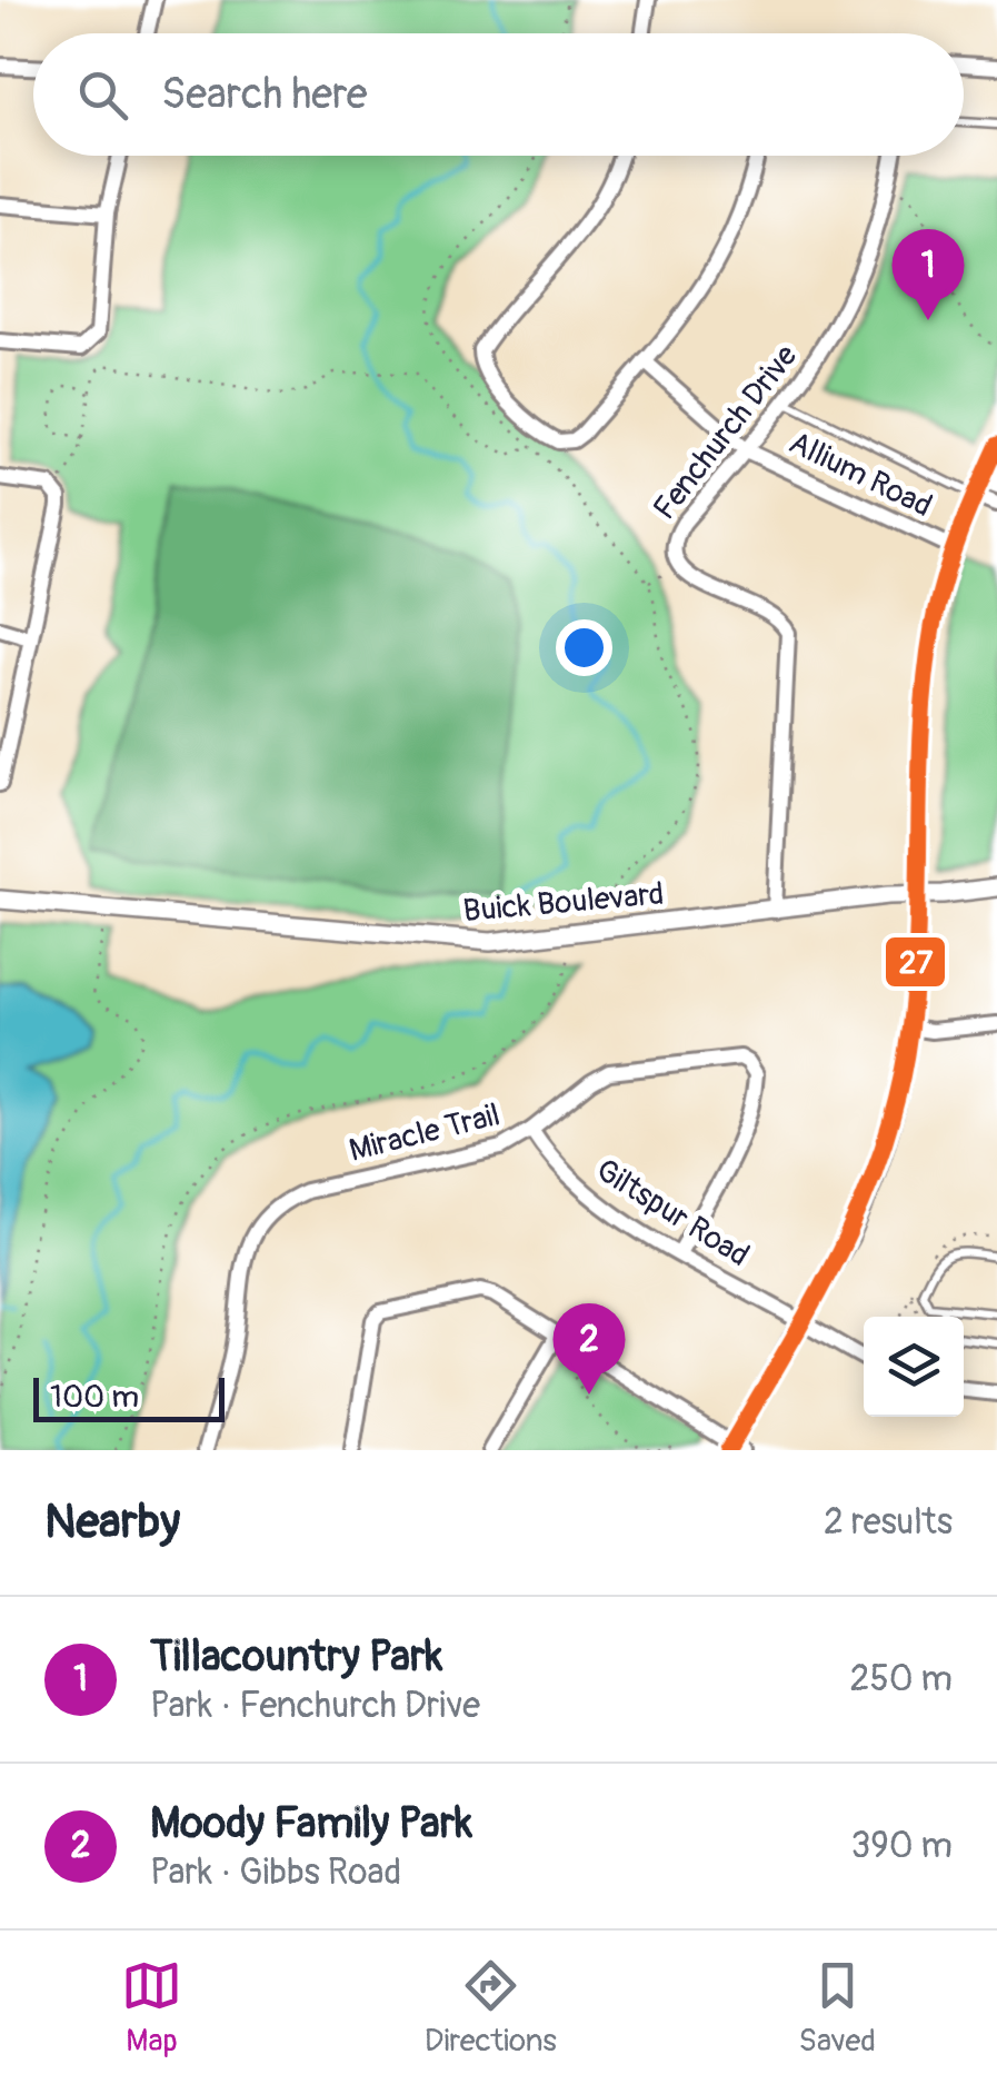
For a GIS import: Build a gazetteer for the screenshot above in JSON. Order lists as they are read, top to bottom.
{
  "streets": {
    "street": [
      "Fenchurch Drive",
      "Allium Road",
      "Buick Boulevard",
      "Miracle Trail",
      "Giltspur Road"
    ]
  },
  "crossings": [
    ["Fenchurch Drive", "Allium Road"],
    ["Fenchurch Drive", "Buick Boulevard"],
    ["Miracle Trail", "Giltspur Road"]
  ],
  "lines": ["transit line 27"],
  "scale_bar": "100 m",
  "page": {
    "search": "Search here",
    "pins": ["1", "2"],
    "scale": "100 m",
    "heading": ["Nearby", "2 results"],
    "list": [
      {
        "mark": "1",
        "name": "Tillacountry Park",
        "note": "Park · Fenchurch Drive",
        "value": "250 m"
      },
      {
        "mark": "2",
        "name": "Moody Family Park",
        "note": "Park · Gibbs Road",
        "value": "390 m"
      }
    ],
    "nav": ["Map", "Directions", "Saved"]
  }
}
